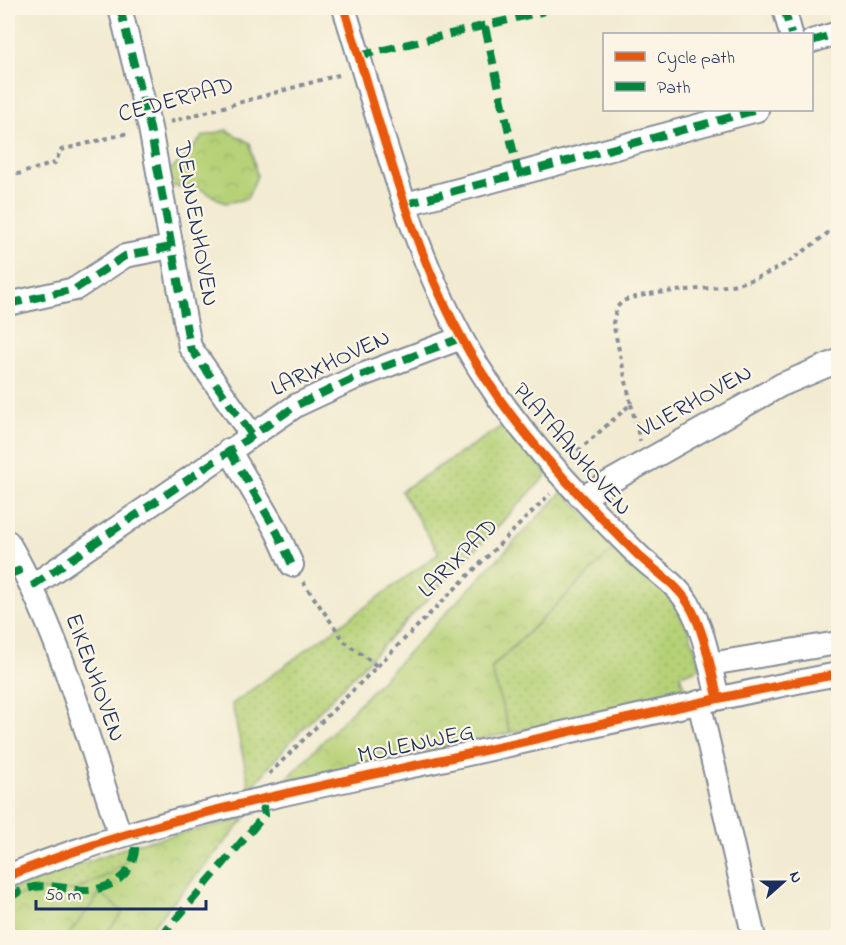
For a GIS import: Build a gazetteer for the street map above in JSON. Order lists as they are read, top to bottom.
{
  "streets": {
    "street": [
      "DENNENHOVEN",
      "LARIXHOVEN",
      "VLIERHOVEN",
      "PLATAANHOVEN",
      "EIKENHOVEN",
      "MOLENWEG"
    ],
    "path": ["CEDERPAD", "LARIXPAD"]
  },
  "crossings": [
    ["CEDERPAD", "DENNENHOVEN"],
    ["CEDERPAD", "PLATAANHOVEN"],
    ["DENNENHOVEN", "LARIXHOVEN"],
    ["LARIXHOVEN", "PLATAANHOVEN"],
    ["LARIXHOVEN", "EIKENHOVEN"],
    ["VLIERHOVEN", "PLATAANHOVEN"],
    ["PLATAANHOVEN", "LARIXPAD"],
    ["PLATAANHOVEN", "MOLENWEG"],
    ["LARIXPAD", "MOLENWEG"],
    ["EIKENHOVEN", "MOLENWEG"]
  ],
  "legend": ["Cycle path", "Path"],
  "scale_bar": "50 m",
  "north": "right"
}
